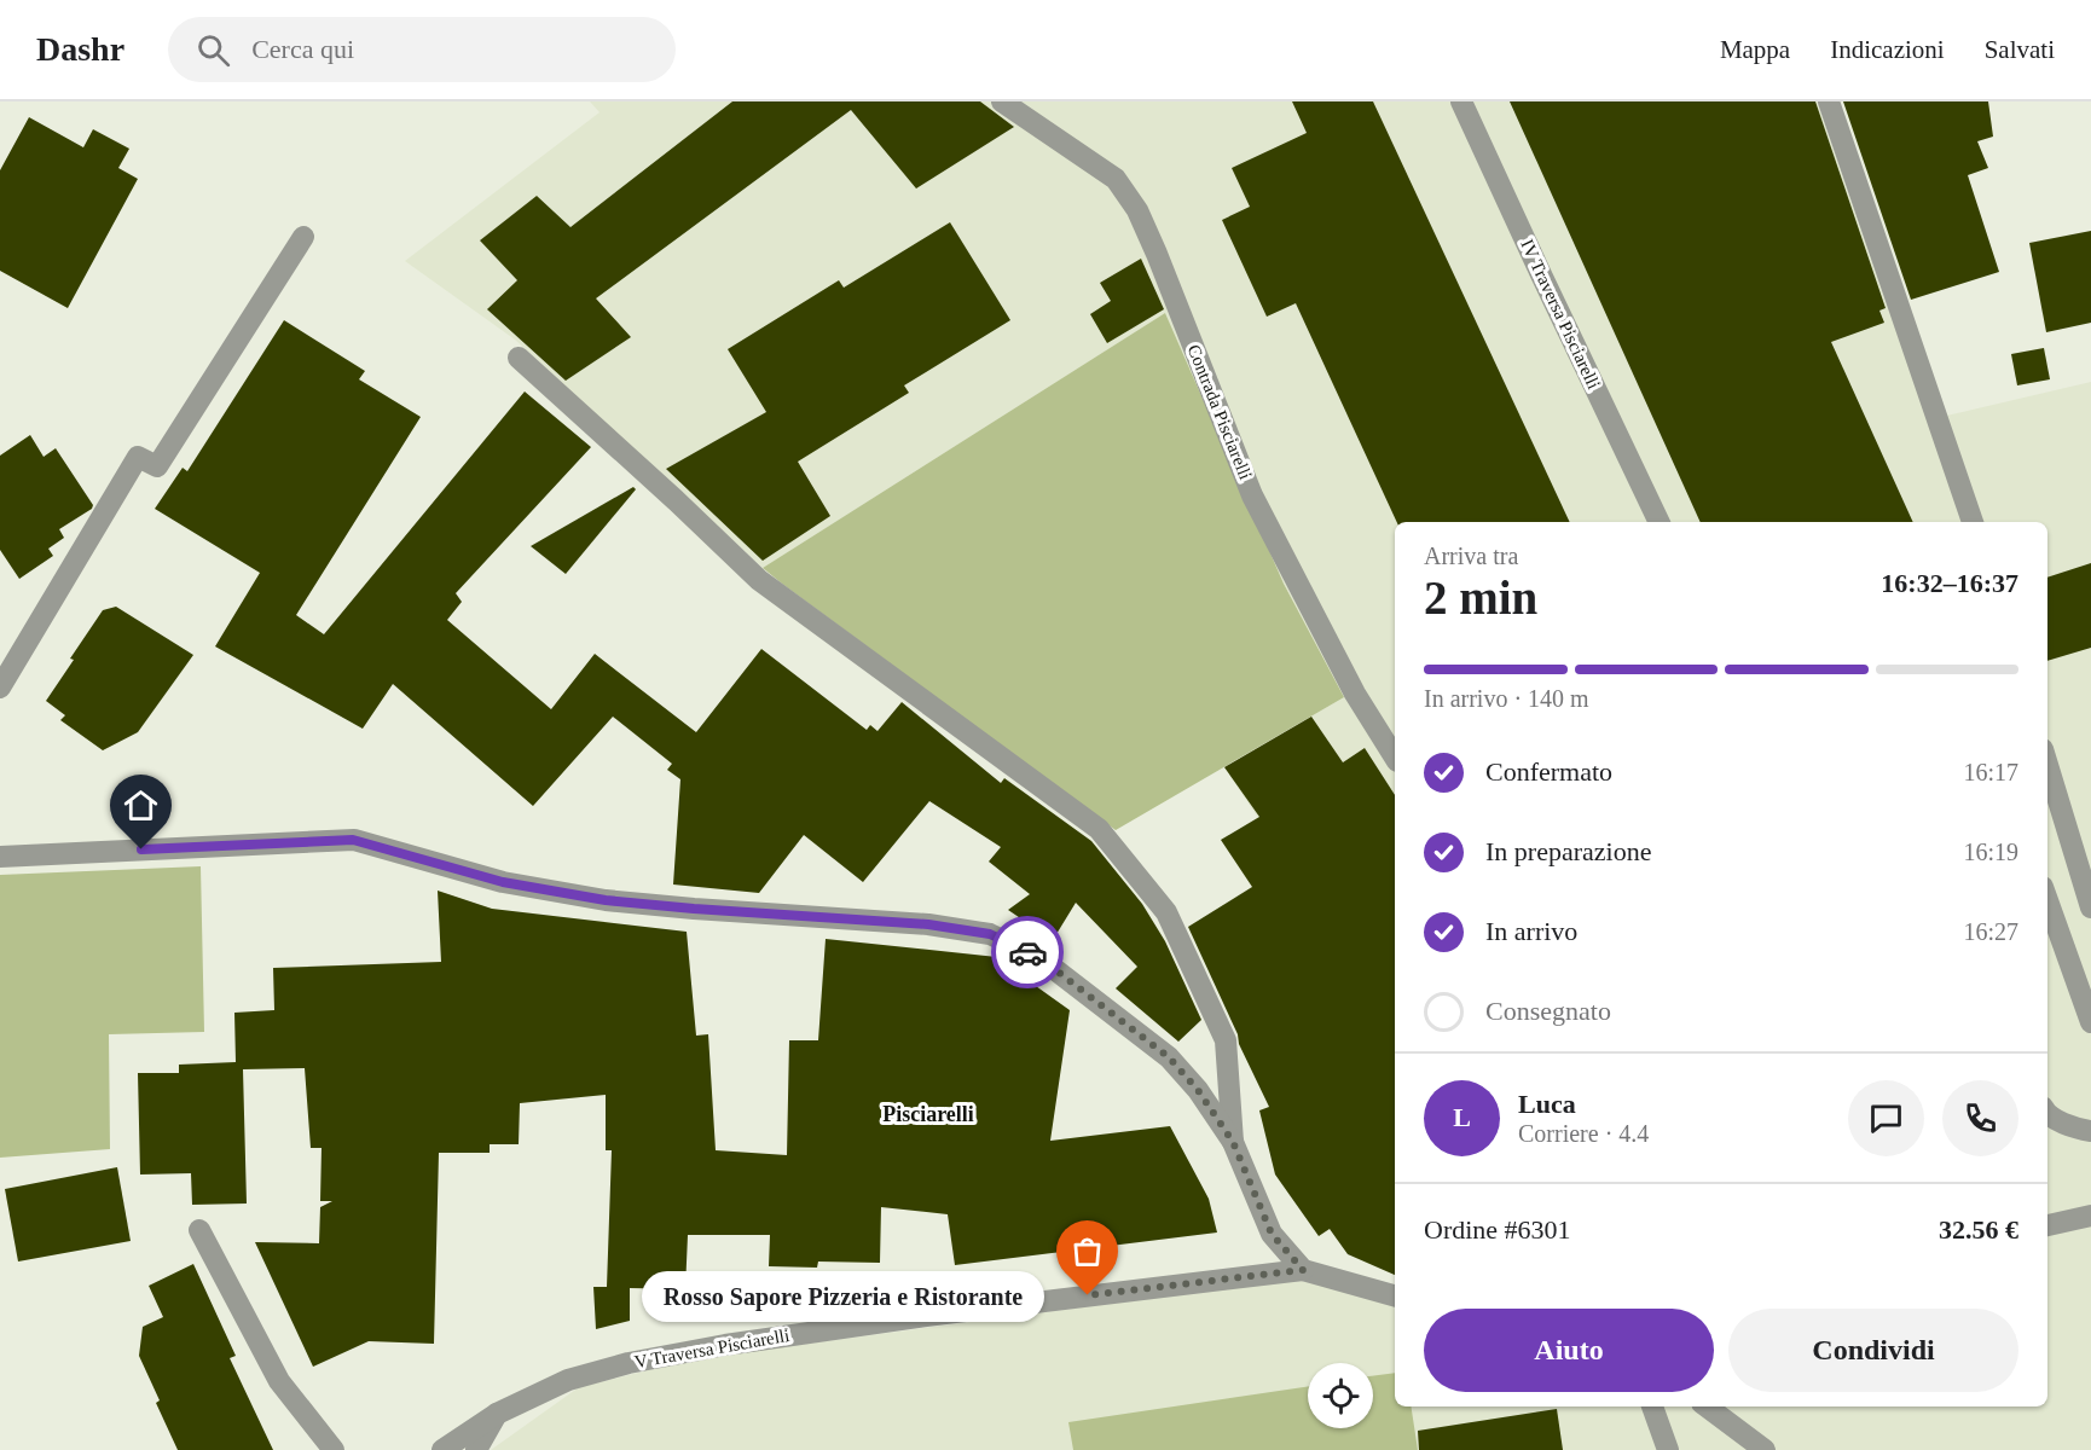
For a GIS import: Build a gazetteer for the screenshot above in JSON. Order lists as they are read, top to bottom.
{
  "streets": {
    "street": ["IV Traversa Pisciarelli", "Contrada Pisciarelli", "V Traversa Pisciarelli"]
  },
  "districts": ["Pisciarelli"],
  "places": ["Rosso Sapore Pizzeria e Ristorante"],
  "page": {
    "header": "Dashr",
    "search": "Cerca qui",
    "nav": ["Mappa", "Indicazioni", "Salvati"],
    "heading": ["2 min", "Arriva tra", "16:32–16:37"],
    "panel": [
      "Luca",
      "Corriere · 4.4",
      "Ordine #6301",
      "32.56 €"
    ],
    "bar": "In arrivo · 140 m",
    "list": [
      ["Confermato", "16:17"],
      ["In preparazione", "16:19"],
      ["In arrivo", "16:27"],
      "Consegnato"
    ],
    "round": "L",
    "bubble": "Rosso Sapore Pizzeria e Ristorante",
    "buttons": ["Aiuto", "Condividi"]
  }
}
